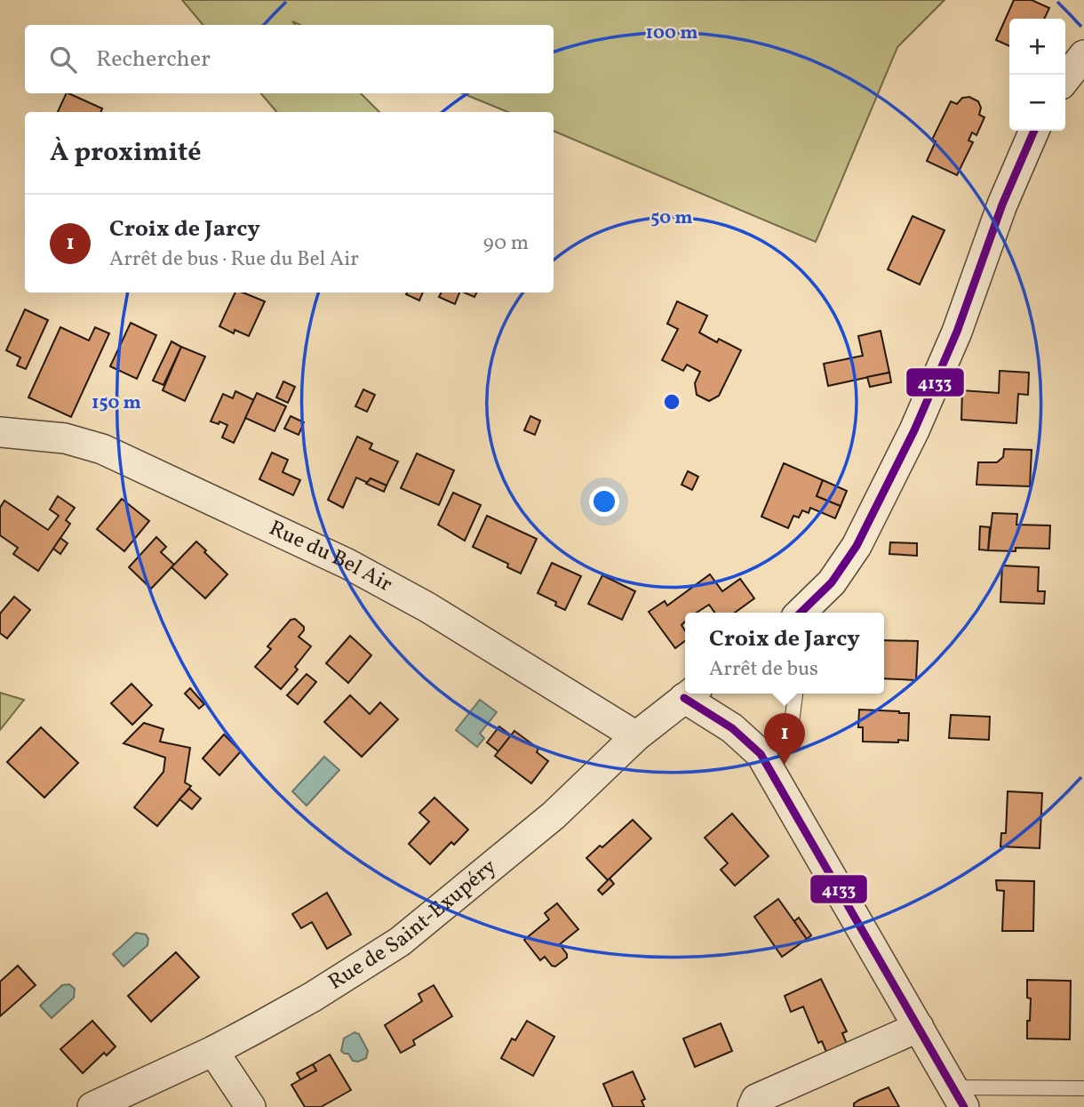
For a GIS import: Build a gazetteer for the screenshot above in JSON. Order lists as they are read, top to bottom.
{
  "streets": {
    "street": ["Rue du Bel Air", "Rue de Saint-Exupéry"]
  },
  "crossings": [
    ["Rue du Bel Air", "Rue de Saint-Exupéry"]
  ],
  "lines": ["transit line 4133"],
  "page": {
    "map_buttons": ["+", "−"],
    "search": "Rechercher",
    "heading": "À proximité",
    "list": [
      {
        "mark": "1",
        "name": "Croix de Jarcy",
        "note": "Arrêt de bus · Rue du Bel Air",
        "value": "90 m"
      }
    ],
    "popup": ["Croix de Jarcy", "Arrêt de bus"],
    "pins": "1"
  },
  "rings": ["100 m", "50 m", "150 m"]
}
